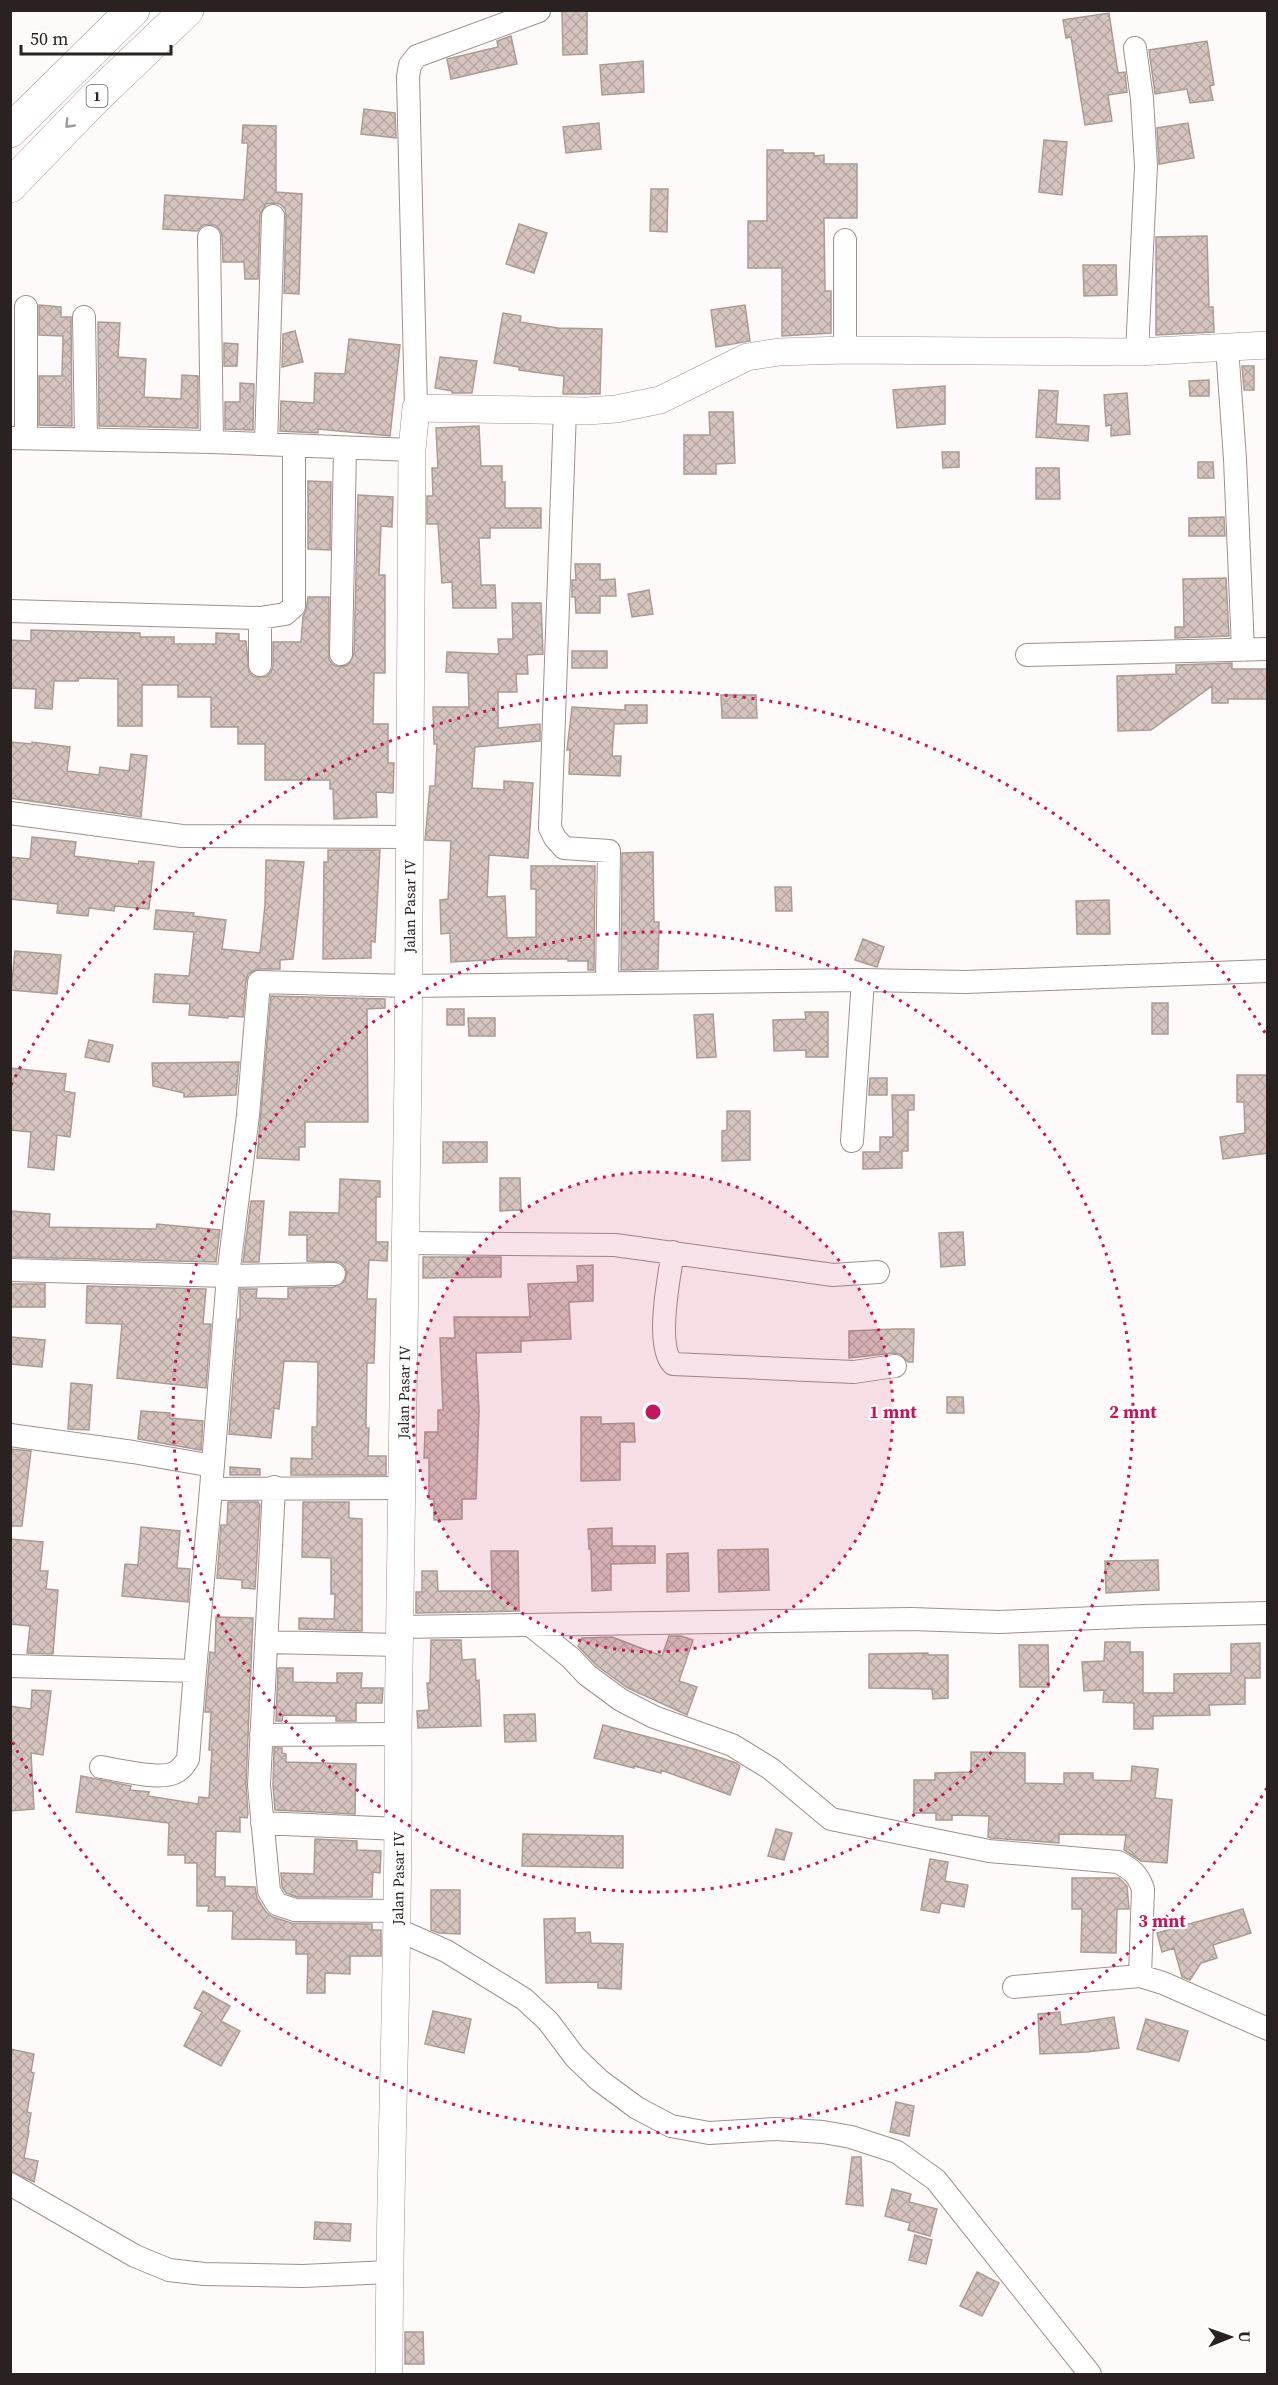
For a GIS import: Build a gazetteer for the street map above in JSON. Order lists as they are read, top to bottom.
{
  "streets": {
    "highway": ["1"],
    "street": ["Jalan Pasar IV"]
  },
  "scale_bar": "50 m",
  "north": "right",
  "rings": ["1 mnt", "2 mnt", "3 mnt"]
}
